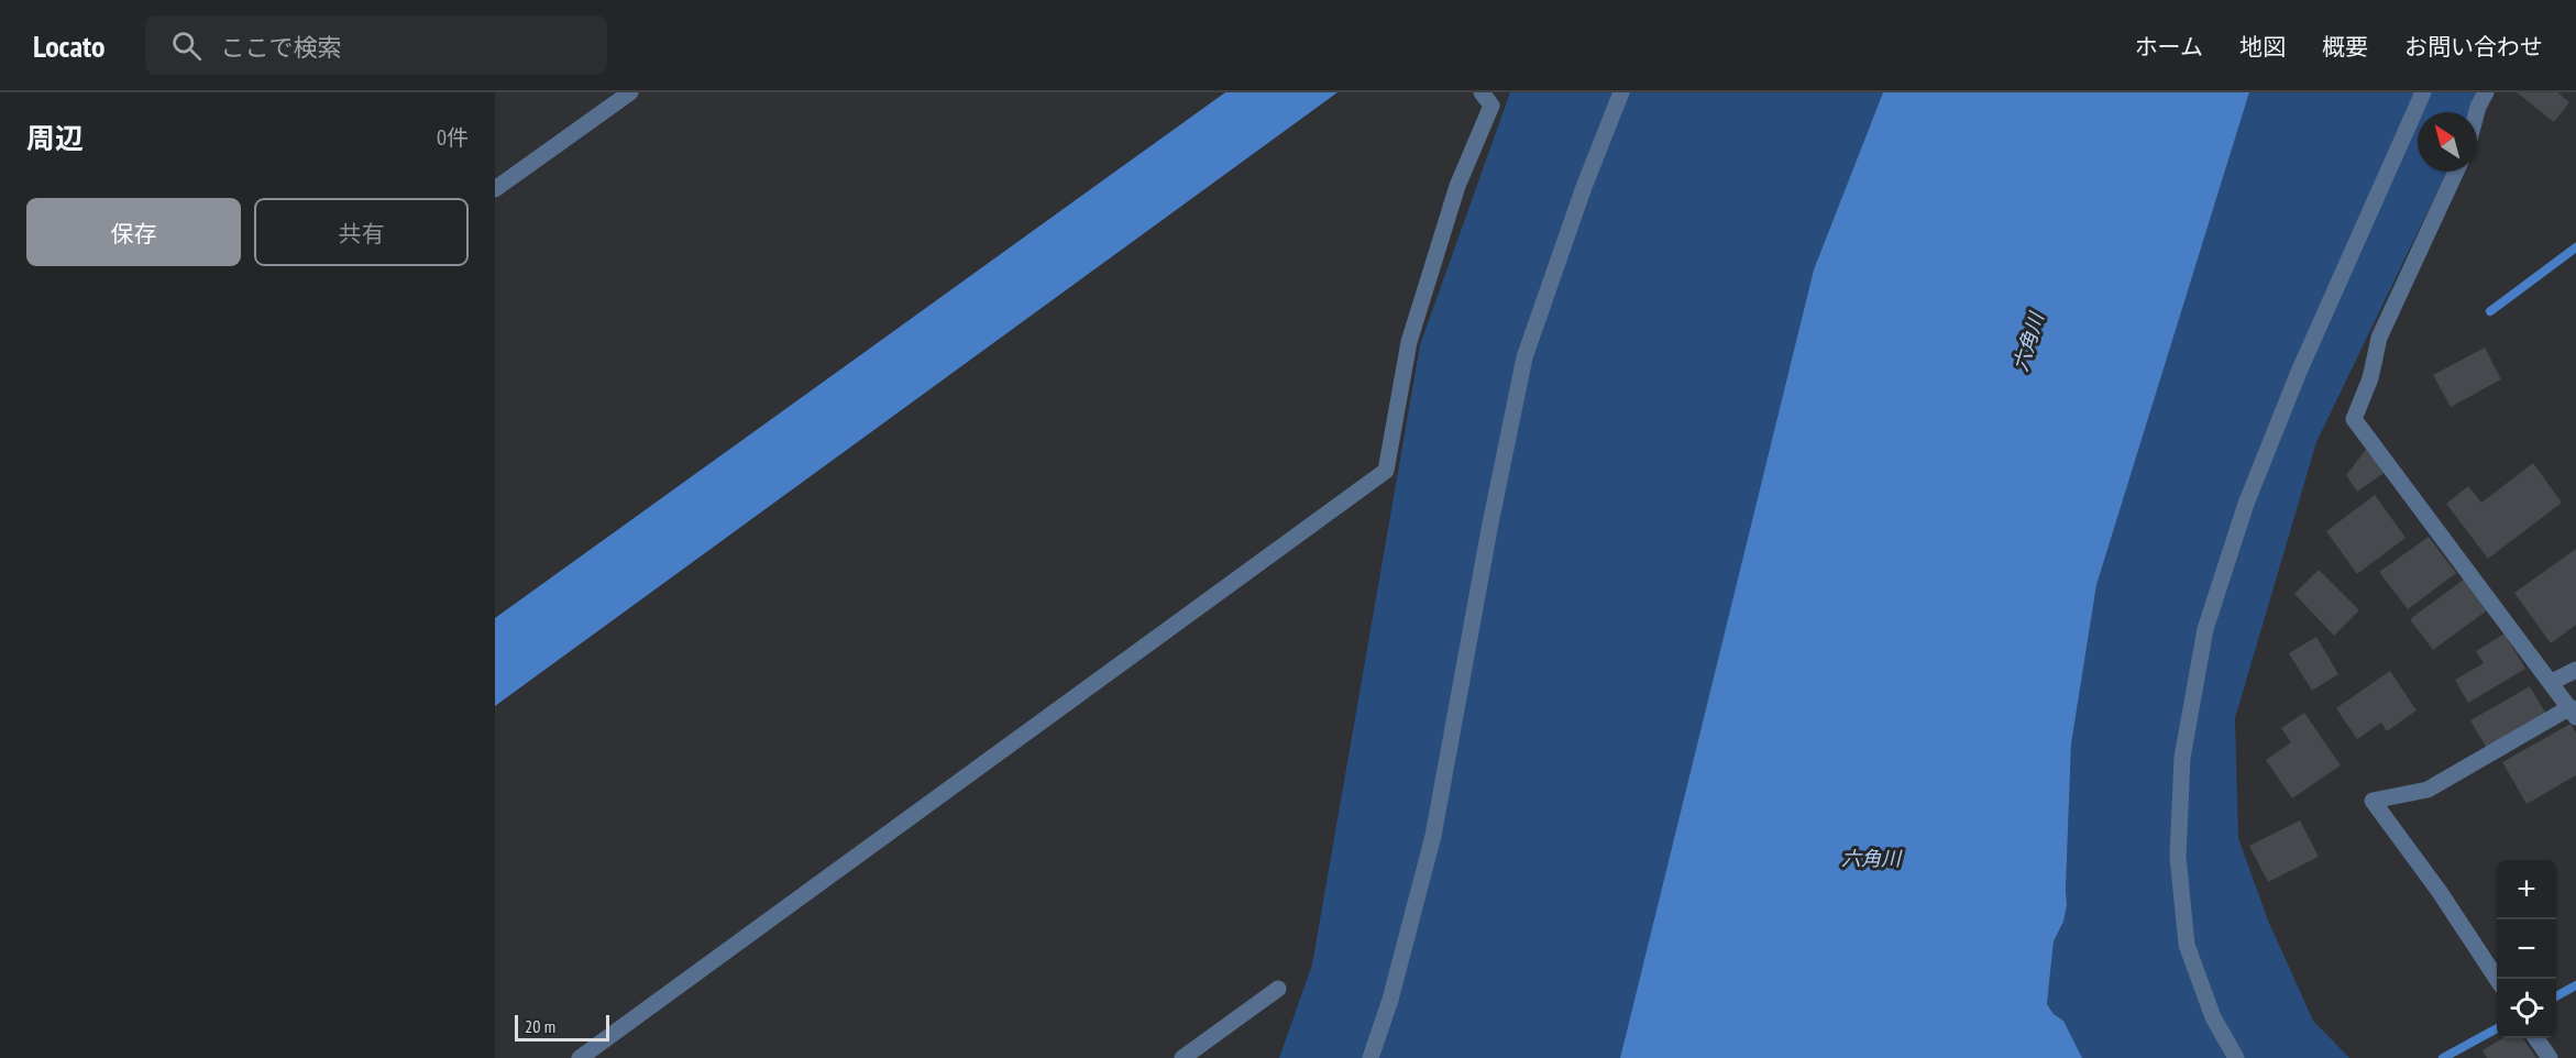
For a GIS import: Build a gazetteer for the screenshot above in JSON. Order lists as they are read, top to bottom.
{
  "water": ["六角川"],
  "scale_bar": "20 m",
  "north": "top left",
  "page": {
    "header": "Locato",
    "search": "ここで検索",
    "nav": [
      "ホーム",
      "地図",
      "概要",
      "お問い合わせ"
    ],
    "heading": ["周辺", "0件"],
    "buttons": ["保存", "共有"],
    "map_buttons": ["+", "−"],
    "scale": "20 m"
  }
}
